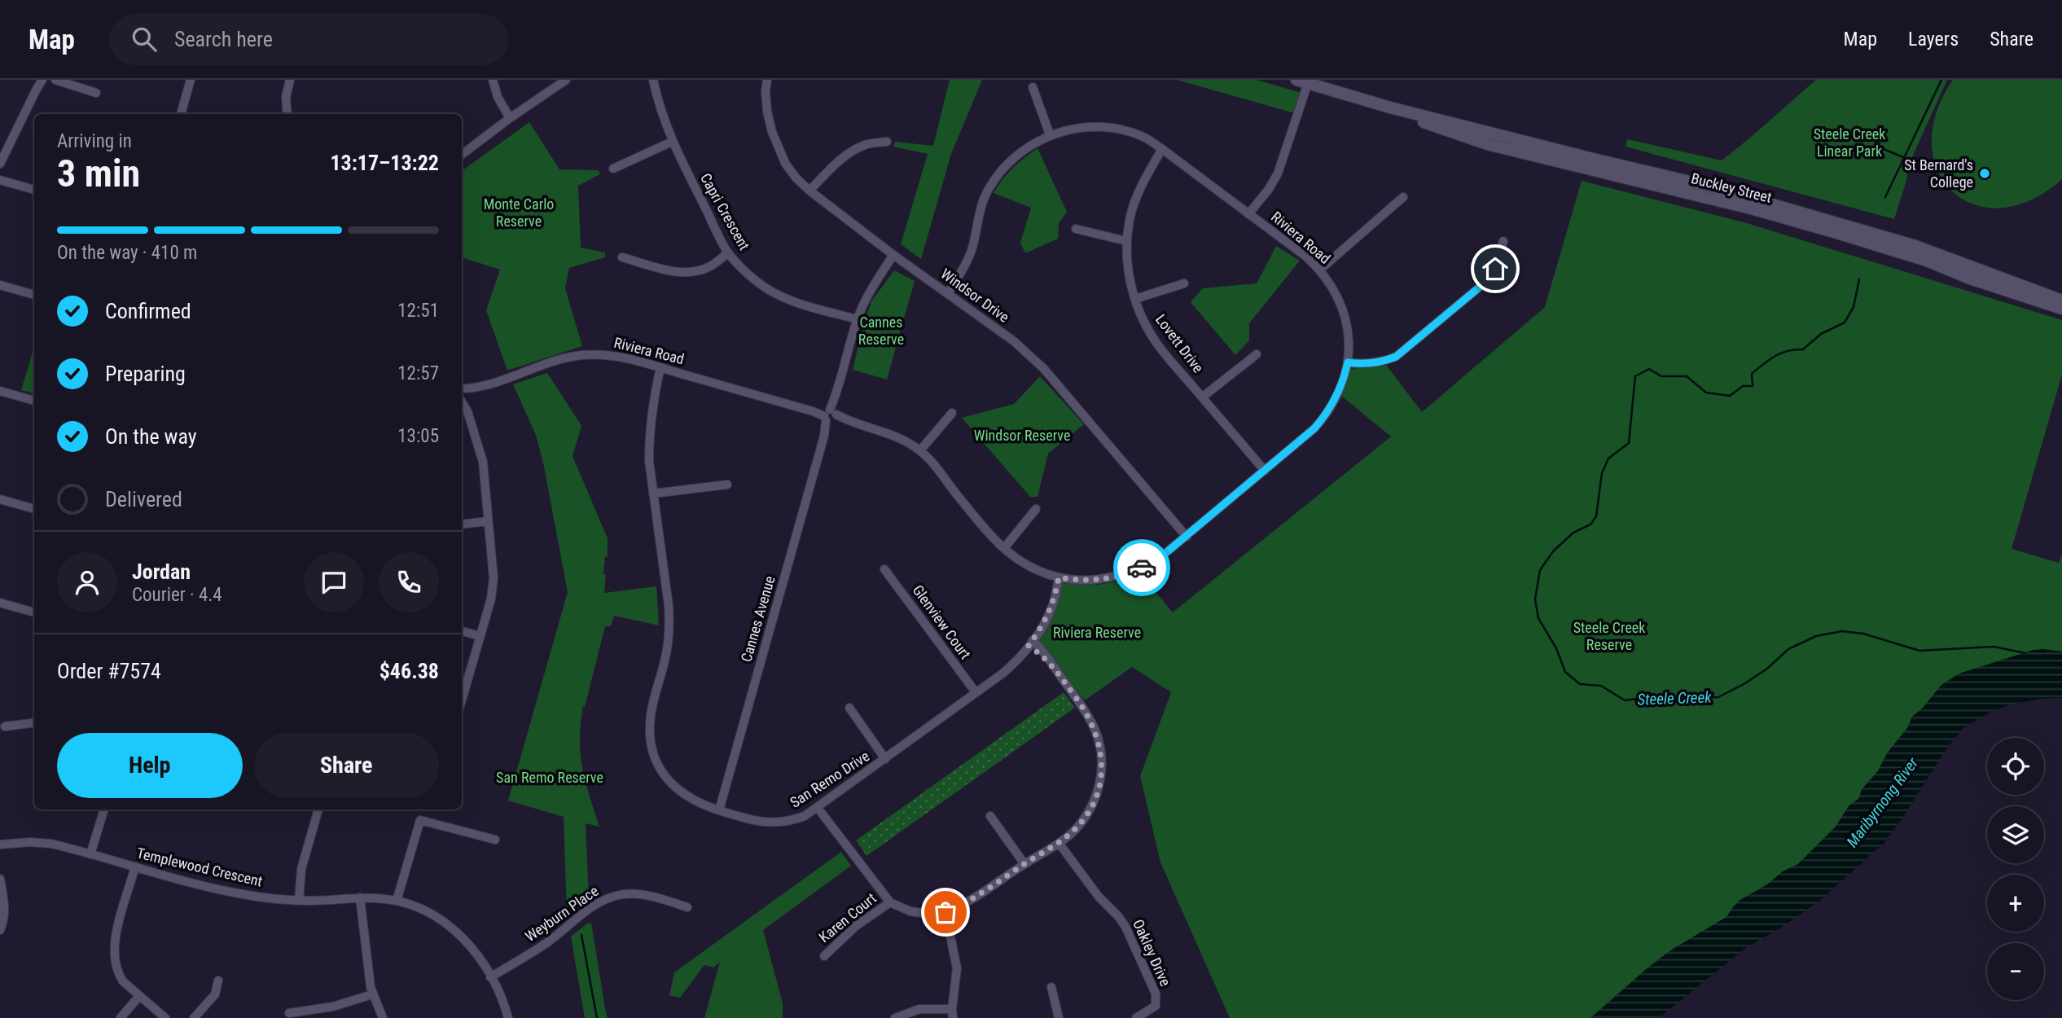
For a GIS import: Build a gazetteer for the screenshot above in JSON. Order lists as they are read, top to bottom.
{
  "streets": {
    "main road": ["Buckley Street"],
    "street": [
      "Capri Crescent",
      "Riviera Road",
      "Windsor Drive",
      "Lovett Drive",
      "Cannes Avenue",
      "Glenview Court",
      "San Remo Drive",
      "Templewood Crescent",
      "Weyburn Place",
      "Karen Court",
      "Oakley Drive"
    ]
  },
  "crossings": [
    ["Capri Crescent", "Cannes Avenue"],
    ["Riviera Road", "Windsor Drive"],
    ["Riviera Road", "Lovett Drive"],
    ["Riviera Road", "Cannes Avenue"],
    ["Riviera Road", "San Remo Drive"],
    ["Windsor Drive", "Cannes Avenue"],
    ["Cannes Avenue", "San Remo Drive"],
    ["Glenview Court", "San Remo Drive"],
    ["Templewood Crescent", "Weyburn Place"]
  ],
  "water": ["Steele Creek", "Maribyrnong River"],
  "parks": [
    "Steele Creek Linear Park",
    "Monte Carlo Reserve",
    "Cannes Reserve",
    "Windsor Reserve",
    "Steele Creek Reserve",
    "Riviera Reserve",
    "San Remo Reserve"
  ],
  "places": ["St Bernard's College"],
  "page": {
    "header": "Map",
    "search": "Search here",
    "nav": ["Map", "Layers", "Share"],
    "heading": ["3 min", "Arriving in", "13:17–13:22"],
    "panel": [
      "Jordan",
      "Courier · 4.4",
      "Order #7574",
      "$46.38"
    ],
    "bar": "On the way · 410 m",
    "list": [
      ["Confirmed", "12:51"],
      ["Preparing", "12:57"],
      ["On the way", "13:05"],
      "Delivered"
    ],
    "buttons": ["Help", "Share"],
    "map_buttons": ["+", "−"]
  }
}
